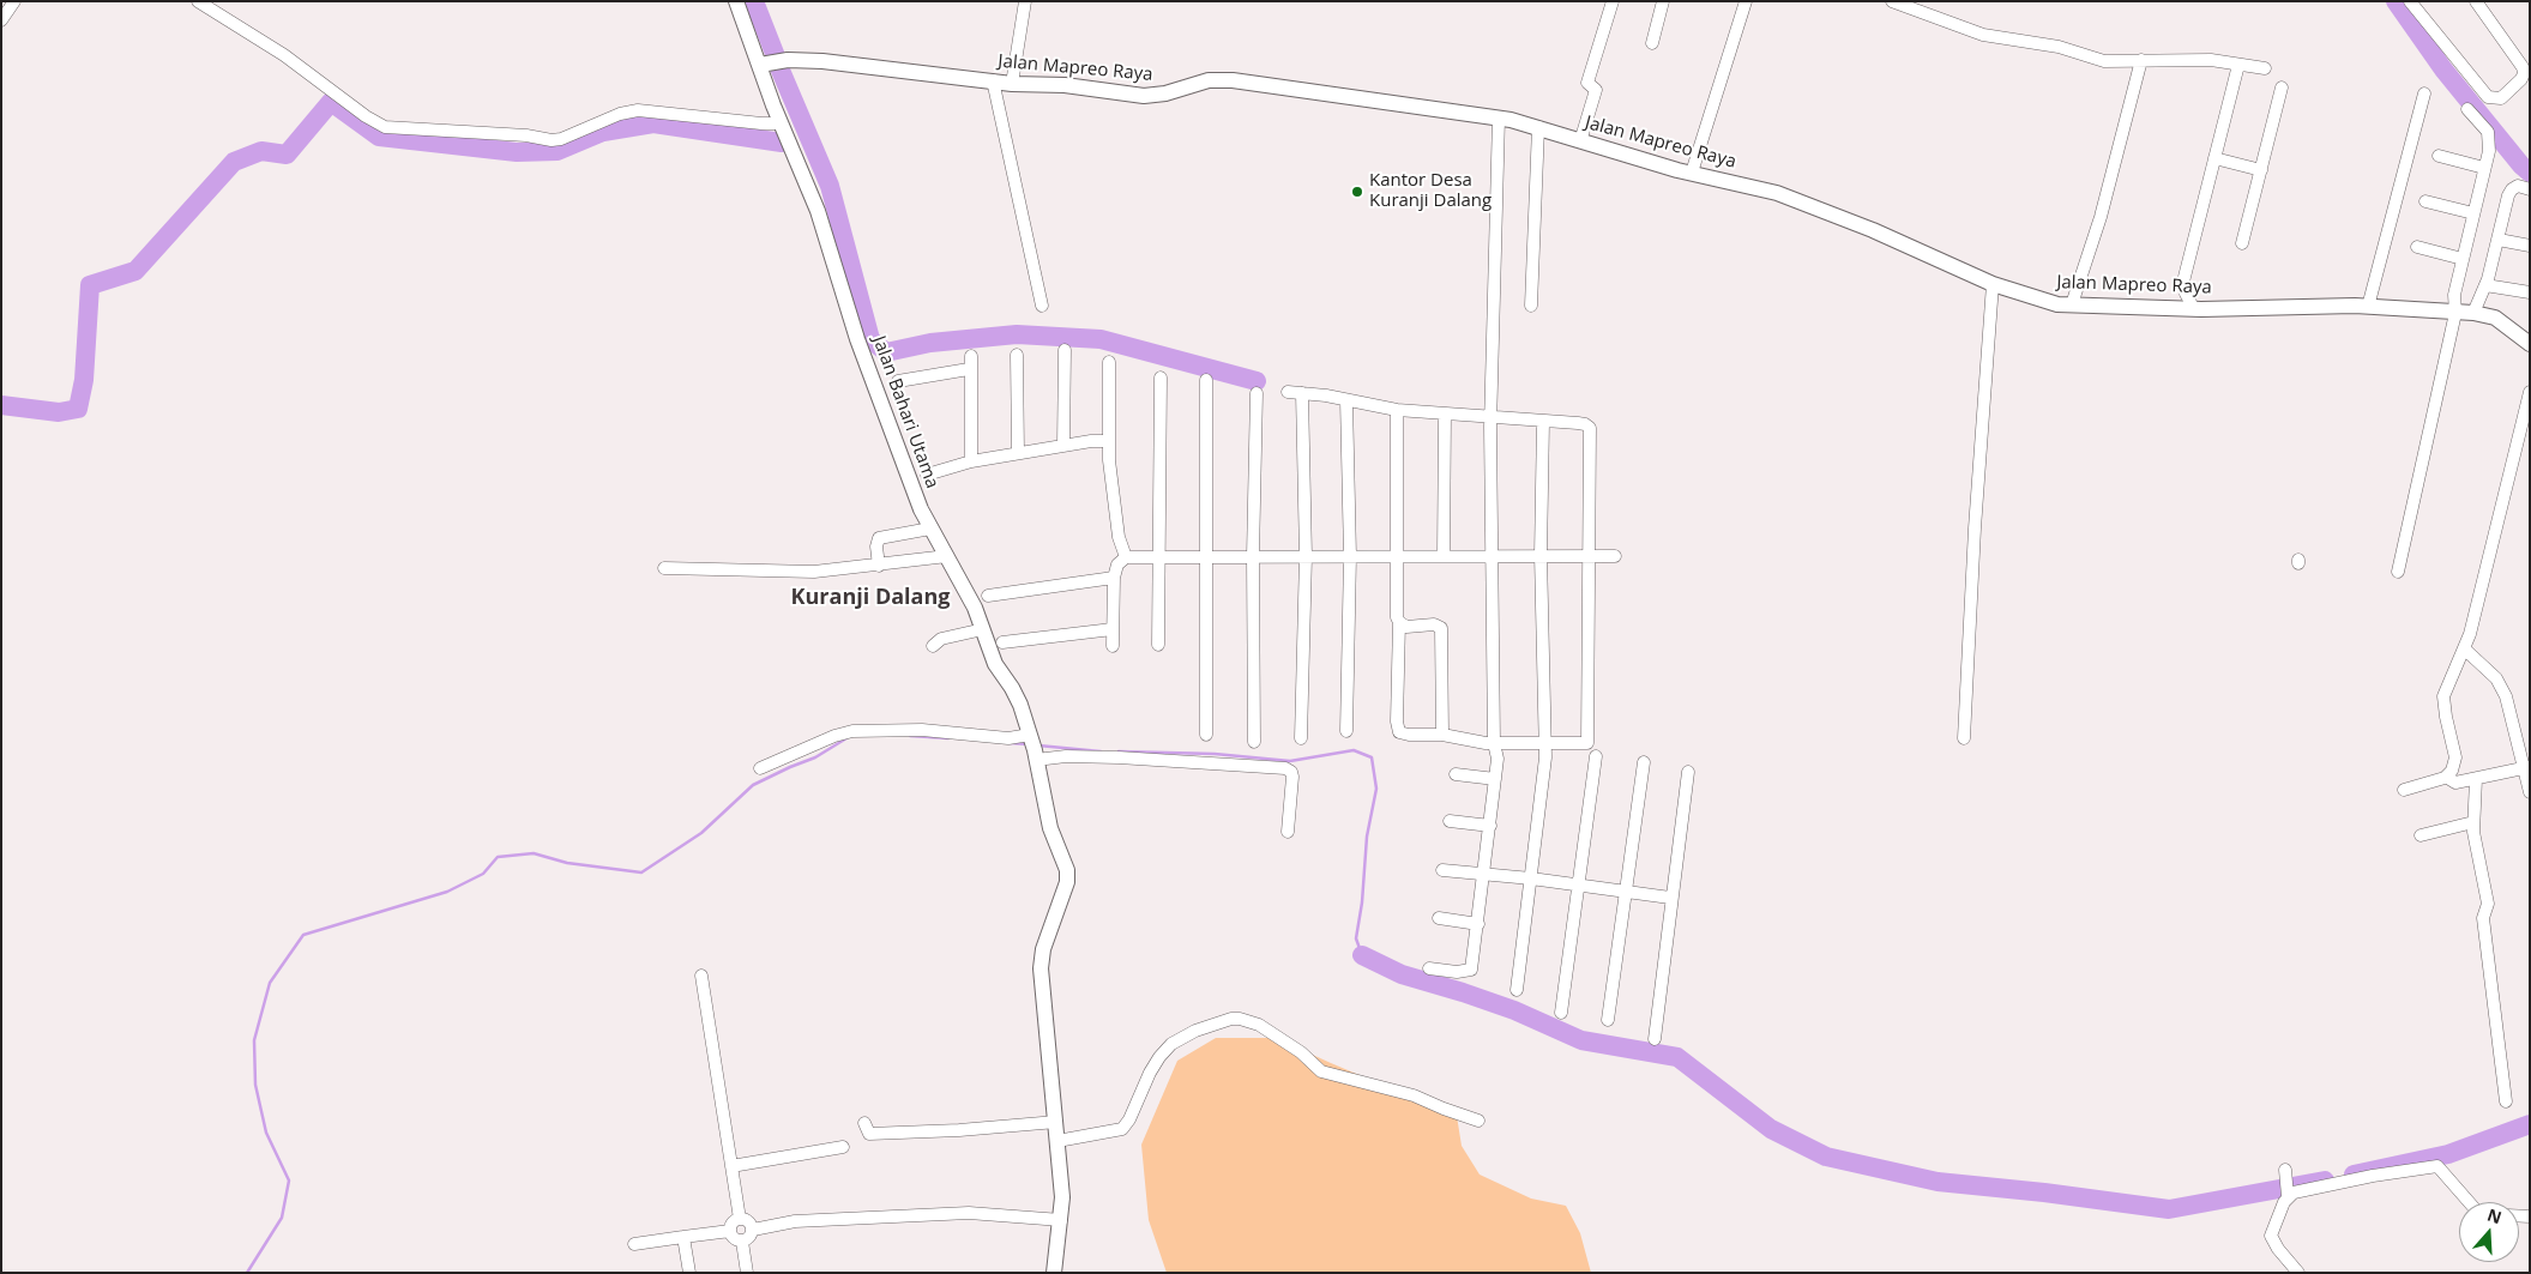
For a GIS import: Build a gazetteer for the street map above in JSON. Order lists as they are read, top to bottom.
{
  "streets": {
    "street": ["Jalan Mapreo Raya", "Jalan Bahari Utama"]
  },
  "crossings": [
    ["Jalan Mapreo Raya", "Jalan Bahari Utama"]
  ],
  "districts": ["Kuranji Dalang"],
  "places": ["Kantor Desa Kuranji Dalang"],
  "north": "top"
}
